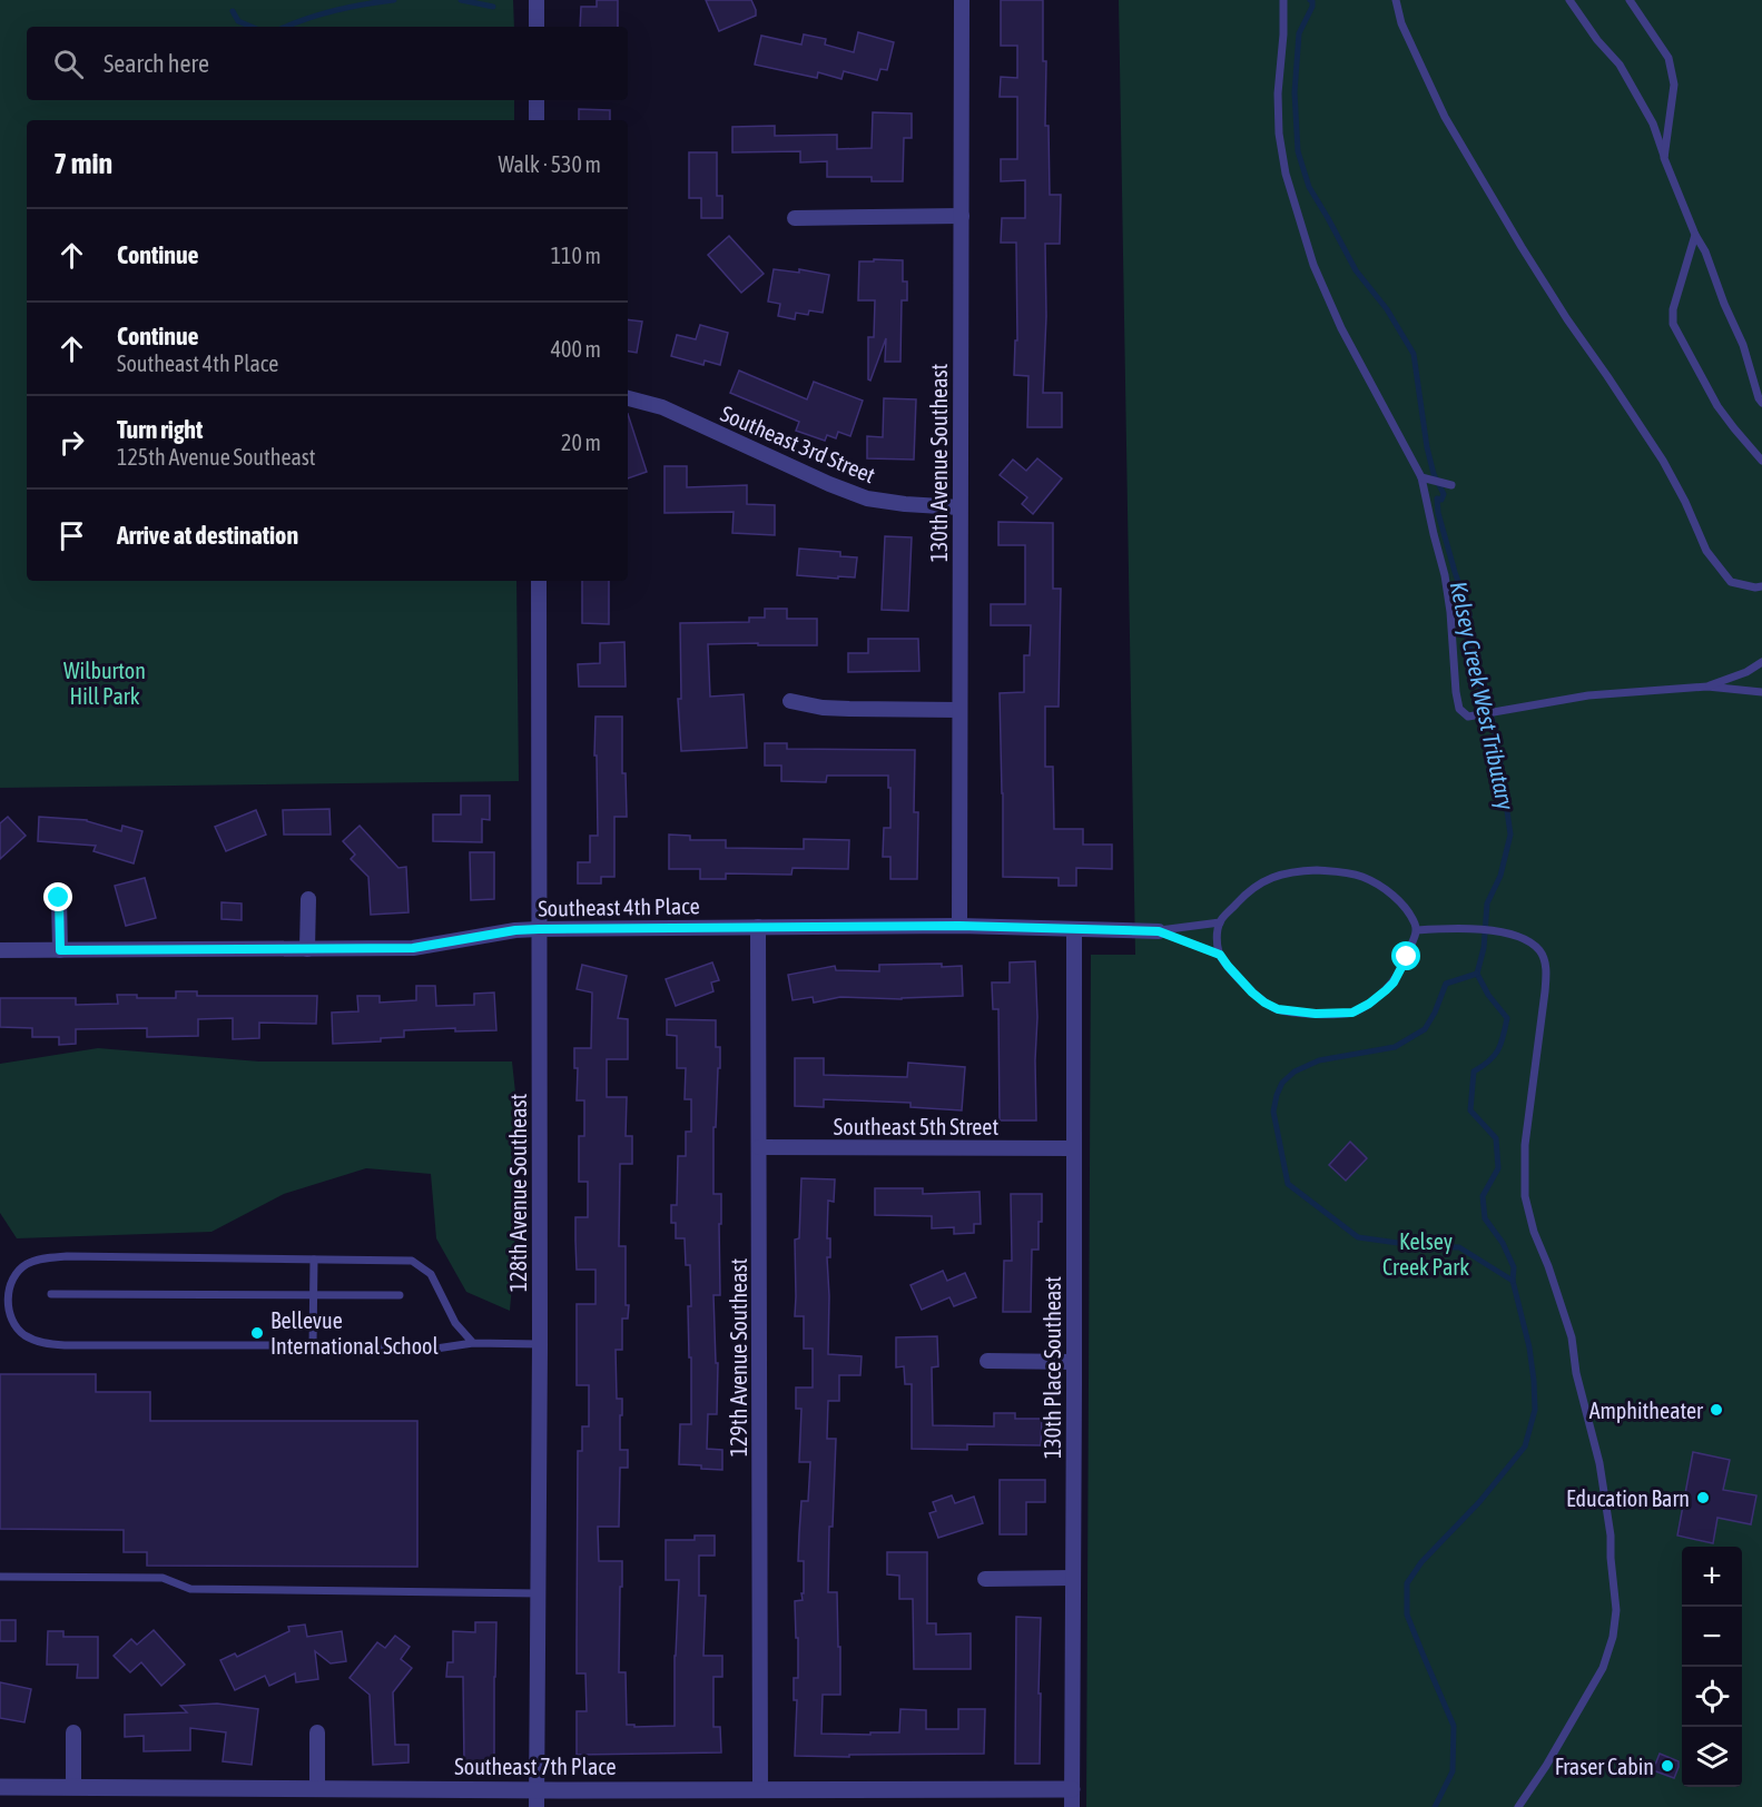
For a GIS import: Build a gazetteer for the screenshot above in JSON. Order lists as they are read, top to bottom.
{
  "streets": {
    "street": [
      "Southeast 3rd Street",
      "130th Avenue Southeast",
      "Southeast 4th Place",
      "Southeast 5th Street",
      "128th Avenue Southeast",
      "129th Avenue Southeast",
      "130th Place Southeast",
      "Southeast 7th Place"
    ]
  },
  "crossings": [
    ["Southeast 3rd Street", "130th Avenue Southeast"],
    ["130th Avenue Southeast", "Southeast 4th Place"],
    ["Southeast 4th Place", "128th Avenue Southeast"],
    ["Southeast 4th Place", "129th Avenue Southeast"],
    ["Southeast 4th Place", "130th Place Southeast"],
    ["Southeast 5th Street", "129th Avenue Southeast"],
    ["Southeast 5th Street", "130th Place Southeast"],
    ["128th Avenue Southeast", "Southeast 7th Place"],
    ["129th Avenue Southeast", "Southeast 7th Place"],
    ["130th Place Southeast", "Southeast 7th Place"]
  ],
  "water": ["Kelsey Creek West Tributary"],
  "parks": ["Wilburton Hill Park", "Kelsey Creek Park"],
  "places": [
    "Bellevue International School",
    "Amphitheater",
    "Education Barn",
    "Fraser Cabin"
  ],
  "page": {
    "search": "Search here",
    "heading": ["7 min", "Walk · 530 m"],
    "list": [
      ["Continue", "110 m"],
      ["Continue", "Southeast 4th Place", "400 m"],
      ["Turn right", "125th Avenue Southeast", "20 m"],
      "Arrive at destination"
    ],
    "map_buttons": ["+", "−"]
  }
}
